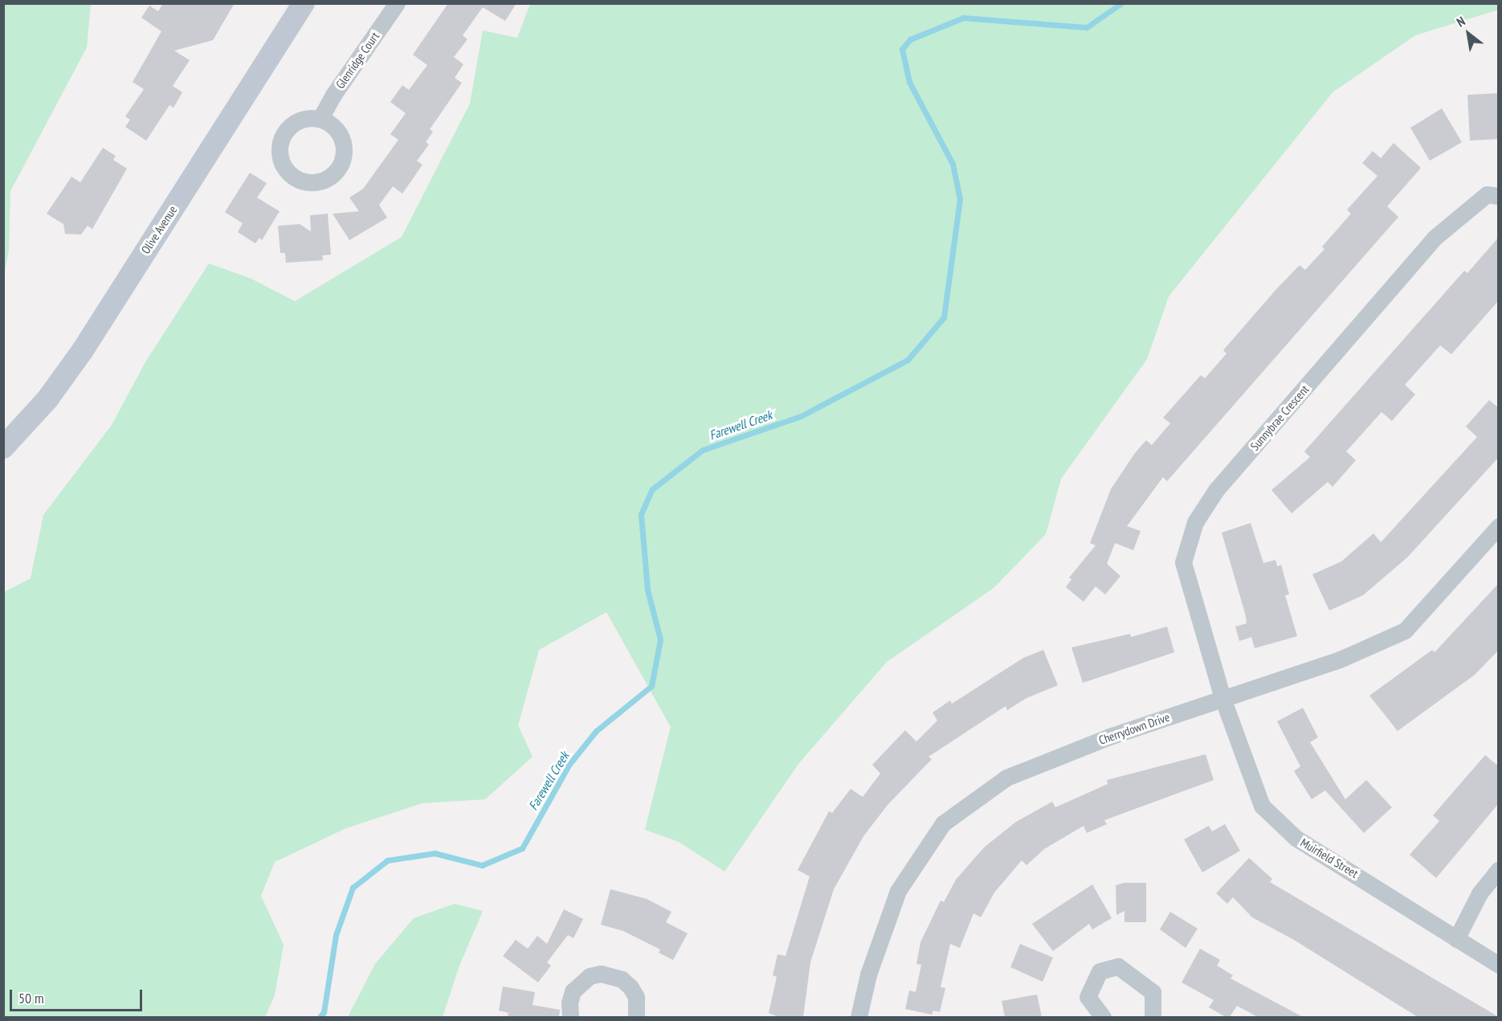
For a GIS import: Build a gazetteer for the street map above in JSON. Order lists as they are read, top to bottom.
{
  "streets": {
    "main road": ["Olive Avenue"],
    "street": [
      "Glenridge Court",
      "Sunnybrae Crescent",
      "Cherrydown Drive",
      "Muirfield Street"
    ]
  },
  "crossings": [
    ["Sunnybrae Crescent", "Cherrydown Drive"],
    ["Sunnybrae Crescent", "Muirfield Street"],
    ["Cherrydown Drive", "Muirfield Street"]
  ],
  "water": ["Farewell Creek"],
  "scale_bar": "50 m",
  "north": "top left"
}
